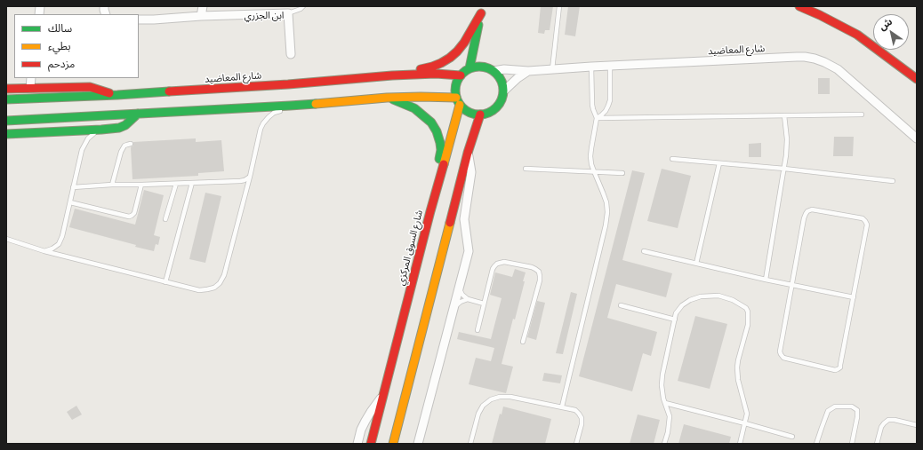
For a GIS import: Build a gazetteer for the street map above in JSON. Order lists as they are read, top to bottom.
{
  "streets": {
    "main road": ["شارع المعاضيد", "شارع السوق المركزي"],
    "street": ["ابن الجزري"]
  },
  "crossings": [
    ["شارع المعاضيد", "شارع السوق المركزي"]
  ],
  "legend": ["سالك", "بطيء", "مزدحم"],
  "north": "top left"
}
